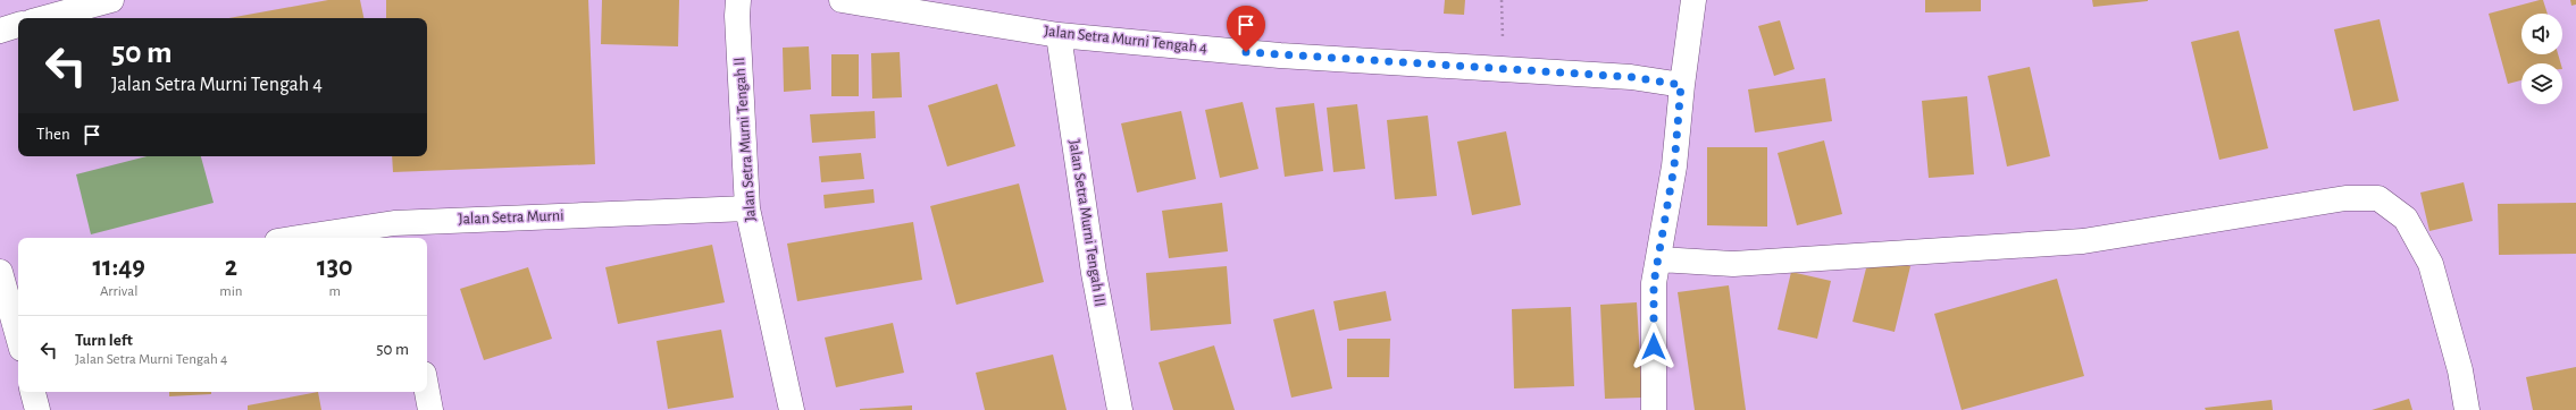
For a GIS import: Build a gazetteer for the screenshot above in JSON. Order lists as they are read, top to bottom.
{
  "streets": {
    "street": [
      "Jalan Setra Murni Tengah 4",
      "Jalan Setra Murni Tengah II",
      "Jalan Setra Murni",
      "Jalan Setra Murni Tengah III"
    ]
  },
  "crossings": [
    ["Jalan Setra Murni Tengah 4", "Jalan Setra Murni Tengah III"],
    ["Jalan Setra Murni Tengah II", "Jalan Setra Murni"]
  ],
  "page": {
    "turn": ["50 m", "Jalan Setra Murni Tengah 4"],
    "then": "Then",
    "eta": [
      "11:49",
      "Arrival",
      "2",
      "min",
      "130",
      "m"
    ],
    "list": [
      {
        "name": "Turn left",
        "note": "Jalan Setra Murni Tengah 4",
        "value": "50 m"
      }
    ]
  }
}
